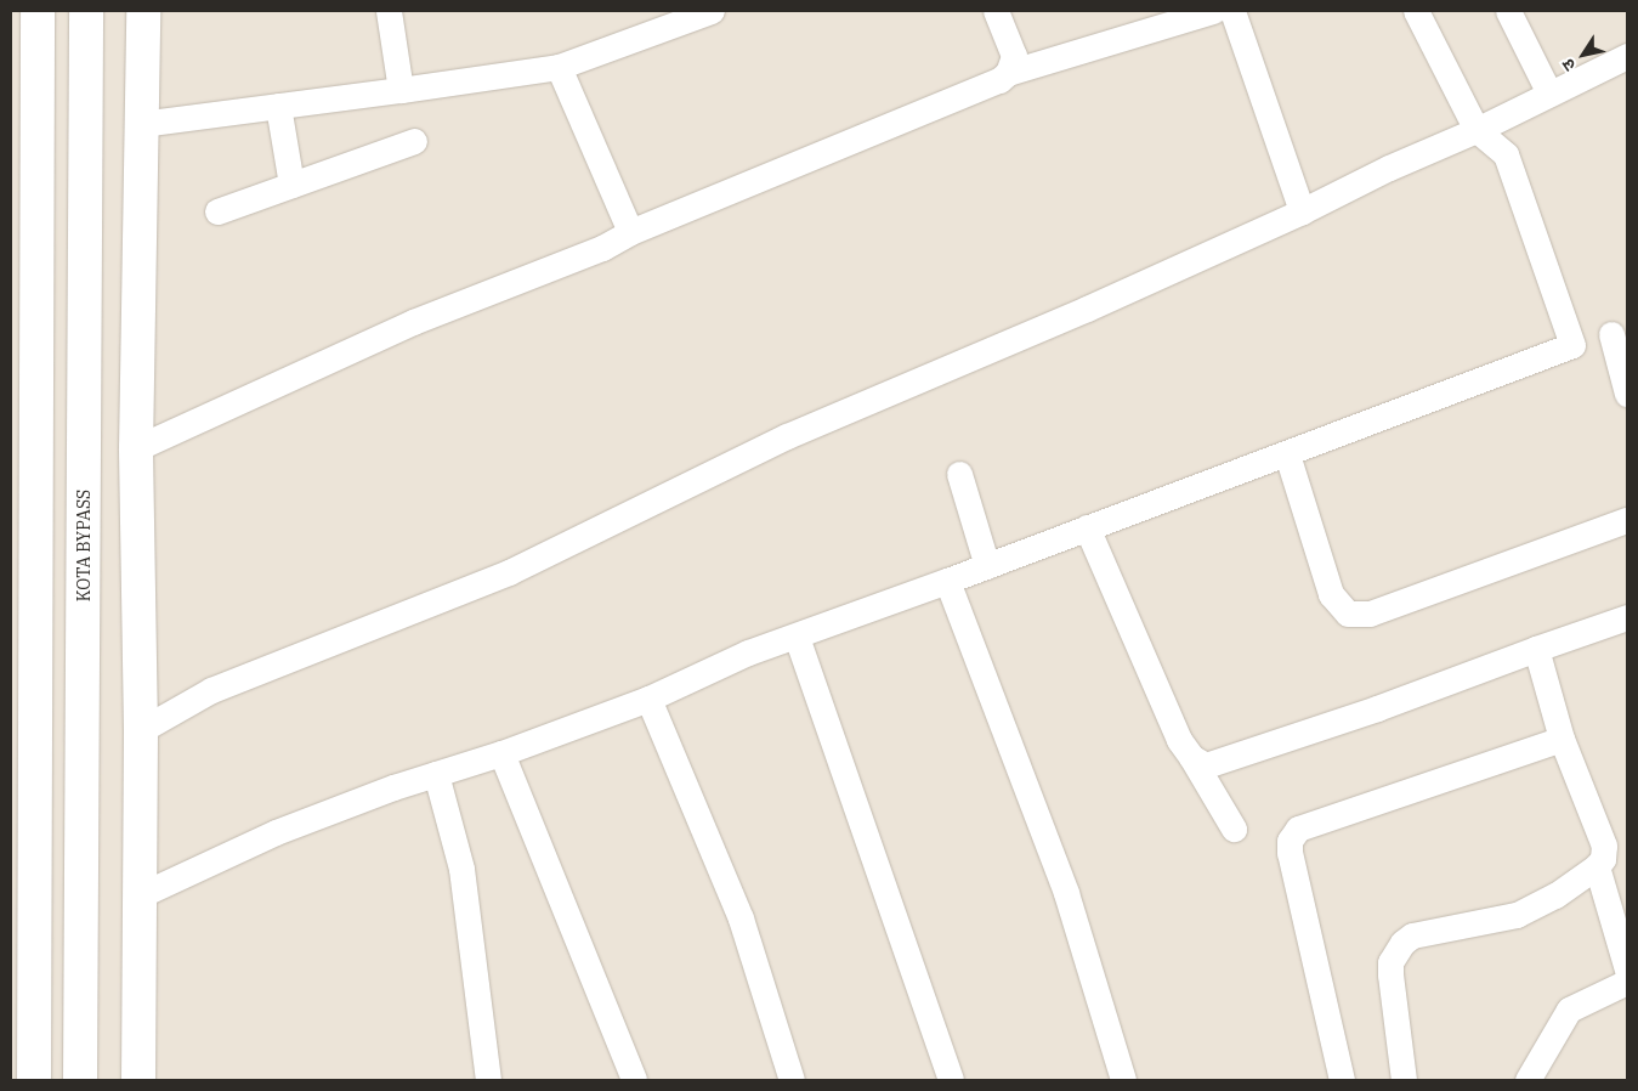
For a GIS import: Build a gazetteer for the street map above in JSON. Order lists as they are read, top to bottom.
{
  "streets": {
    "main road": ["KOTA BYPASS"]
  },
  "north": "bottom left"
}
